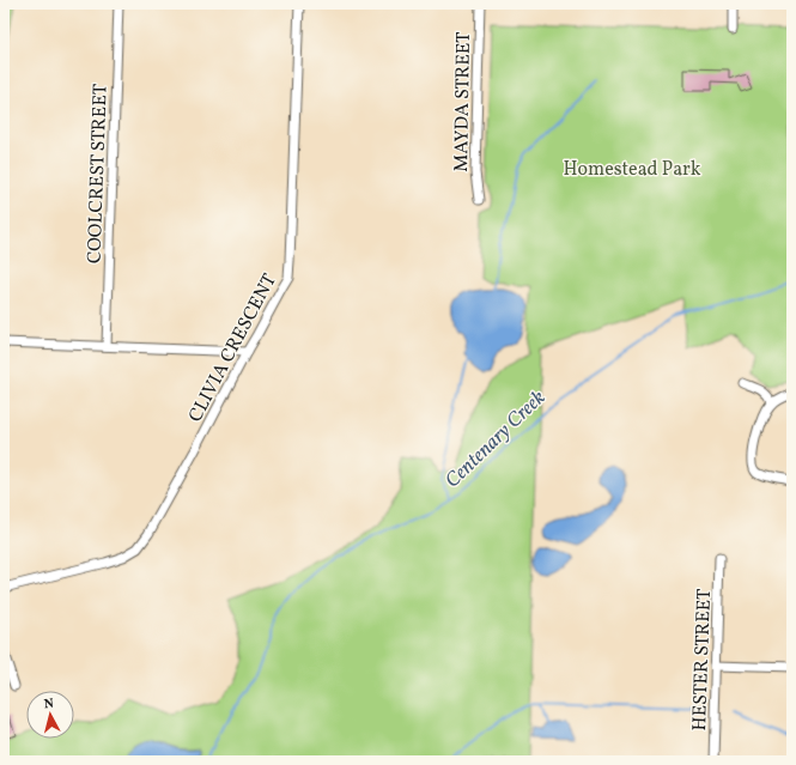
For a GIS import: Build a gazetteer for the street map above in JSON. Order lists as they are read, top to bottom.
{
  "streets": {
    "street": [
      "MAYDA STREET",
      "COOLCREST STREET",
      "CLIVIA CRESCENT",
      "HESTER STREET"
    ]
  },
  "water": ["Centenary Creek"],
  "parks": ["Homestead Park"],
  "north": "top"
}
